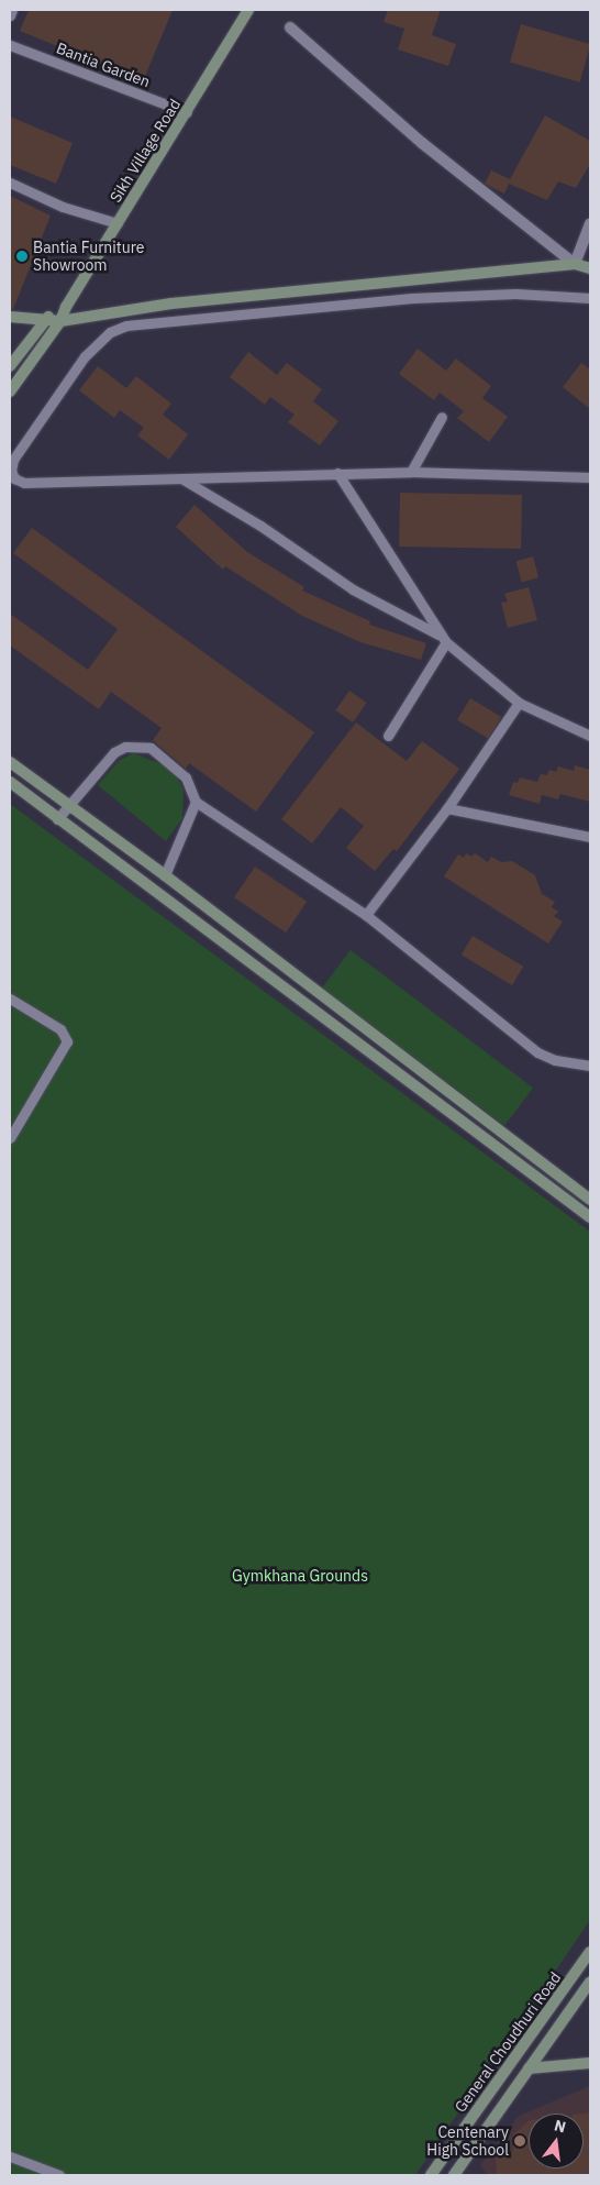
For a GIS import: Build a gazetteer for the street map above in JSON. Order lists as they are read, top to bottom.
{
  "streets": {
    "main road": ["Sikh Village Road", "General Choudhuri Road"],
    "lane": ["Bantia Garden"]
  },
  "crossings": [
    ["Bantia Garden", "Sikh Village Road"]
  ],
  "parks": ["Gymkhana Grounds"],
  "places": ["Bantia Furniture Showroom", "Centenary High School"],
  "north": "top"
}
